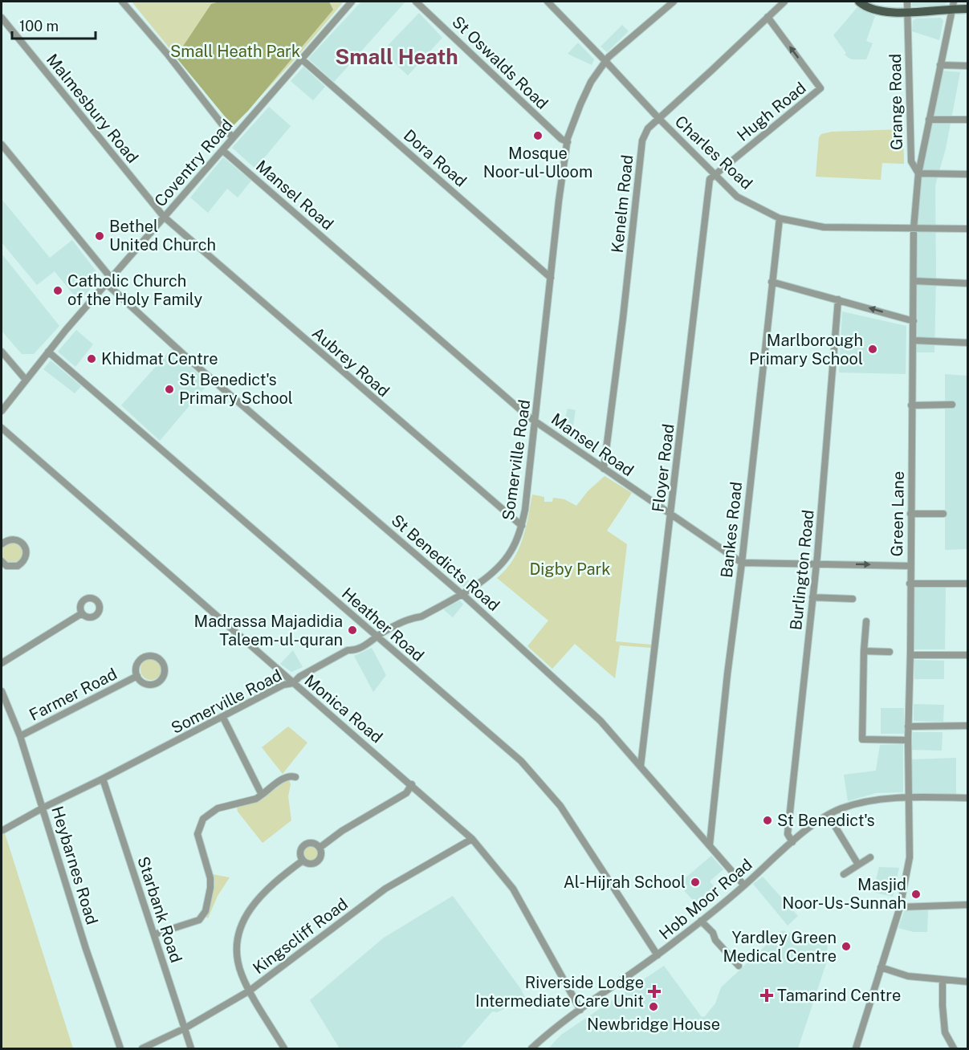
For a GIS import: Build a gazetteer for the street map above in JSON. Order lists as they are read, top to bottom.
{
  "streets": {
    "street": [
      "St Oswalds Road",
      "Grange Road",
      "Malmesbury Road",
      "Hugh Road",
      "Charles Road",
      "Dora Road",
      "Coventry Road",
      "Mansel Road",
      "Kenelm Road",
      "Aubrey Road",
      "Somerville Road",
      "Floyer Road",
      "Green Lane",
      "Bankes Road",
      "St Benedicts Road",
      "Burlington Road",
      "Heather Road",
      "Farmer Road",
      "Monica Road",
      "Heybarnes Road",
      "Hob Moor Road",
      "Starbank Road",
      "Kingscliff Road"
    ]
  },
  "crossings": [
    ["St Oswalds Road", "Somerville Road"],
    ["Grange Road", "Charles Road"],
    ["Grange Road", "Green Lane"],
    ["Malmesbury Road", "Coventry Road"],
    ["Malmesbury Road", "Aubrey Road"],
    ["Hugh Road", "Charles Road"],
    ["Hugh Road", "Kenelm Road"],
    ["Hugh Road", "Floyer Road"],
    ["Charles Road", "Kenelm Road"],
    ["Charles Road", "Somerville Road"],
    ["Charles Road", "Floyer Road"],
    ["Charles Road", "Green Lane"],
    ["Charles Road", "Bankes Road"],
    ["Dora Road", "Coventry Road"],
    ["Dora Road", "Somerville Road"],
    ["Coventry Road", "Mansel Road"],
    ["Coventry Road", "Aubrey Road"],
    ["Coventry Road", "St Benedicts Road"],
    ["Coventry Road", "Heather Road"],
    ["Mansel Road", "Kenelm Road"],
    ["Mansel Road", "Somerville Road"],
    ["Mansel Road", "Floyer Road"],
    ["Mansel Road", "Bankes Road"],
    ["Aubrey Road", "Somerville Road"],
    ["Somerville Road", "St Benedicts Road"],
    ["Somerville Road", "Heather Road"],
    ["Somerville Road", "Monica Road"],
    ["Somerville Road", "Heybarnes Road"],
    ["Somerville Road", "Starbank Road"],
    ["Floyer Road", "St Benedicts Road"],
    ["Green Lane", "Hob Moor Road"],
    ["Bankes Road", "St Benedicts Road"],
    ["St Benedicts Road", "Hob Moor Road"],
    ["Burlington Road", "Hob Moor Road"],
    ["Heather Road", "Hob Moor Road"],
    ["Farmer Road", "Heybarnes Road"],
    ["Monica Road", "Hob Moor Road"],
    ["Monica Road", "Kingscliff Road"],
    ["Starbank Road", "Kingscliff Road"]
  ],
  "districts": ["Small Heath"],
  "parks": ["Small Heath Park", "Digby Park"],
  "places": {
    "other": [
      "Mosque Noor-ul-Uloom",
      "Bethel United Church",
      "Catholic Church of the Holy Family",
      "Marlborough Primary School",
      "Khidmat Centre",
      "St Benedict's Primary School",
      "Madrassa Majadidia Taleem-ul-quran",
      "St Benedict's",
      "Al-Hijrah School",
      "Masjid Noor-Us-Sunnah",
      "Yardley Green Medical Centre",
      "Newbridge House"
    ],
    "health": ["Riverside Lodge Intermediate Care Unit", "Tamarind Centre"]
  },
  "scale_bar": "100 m"
}
